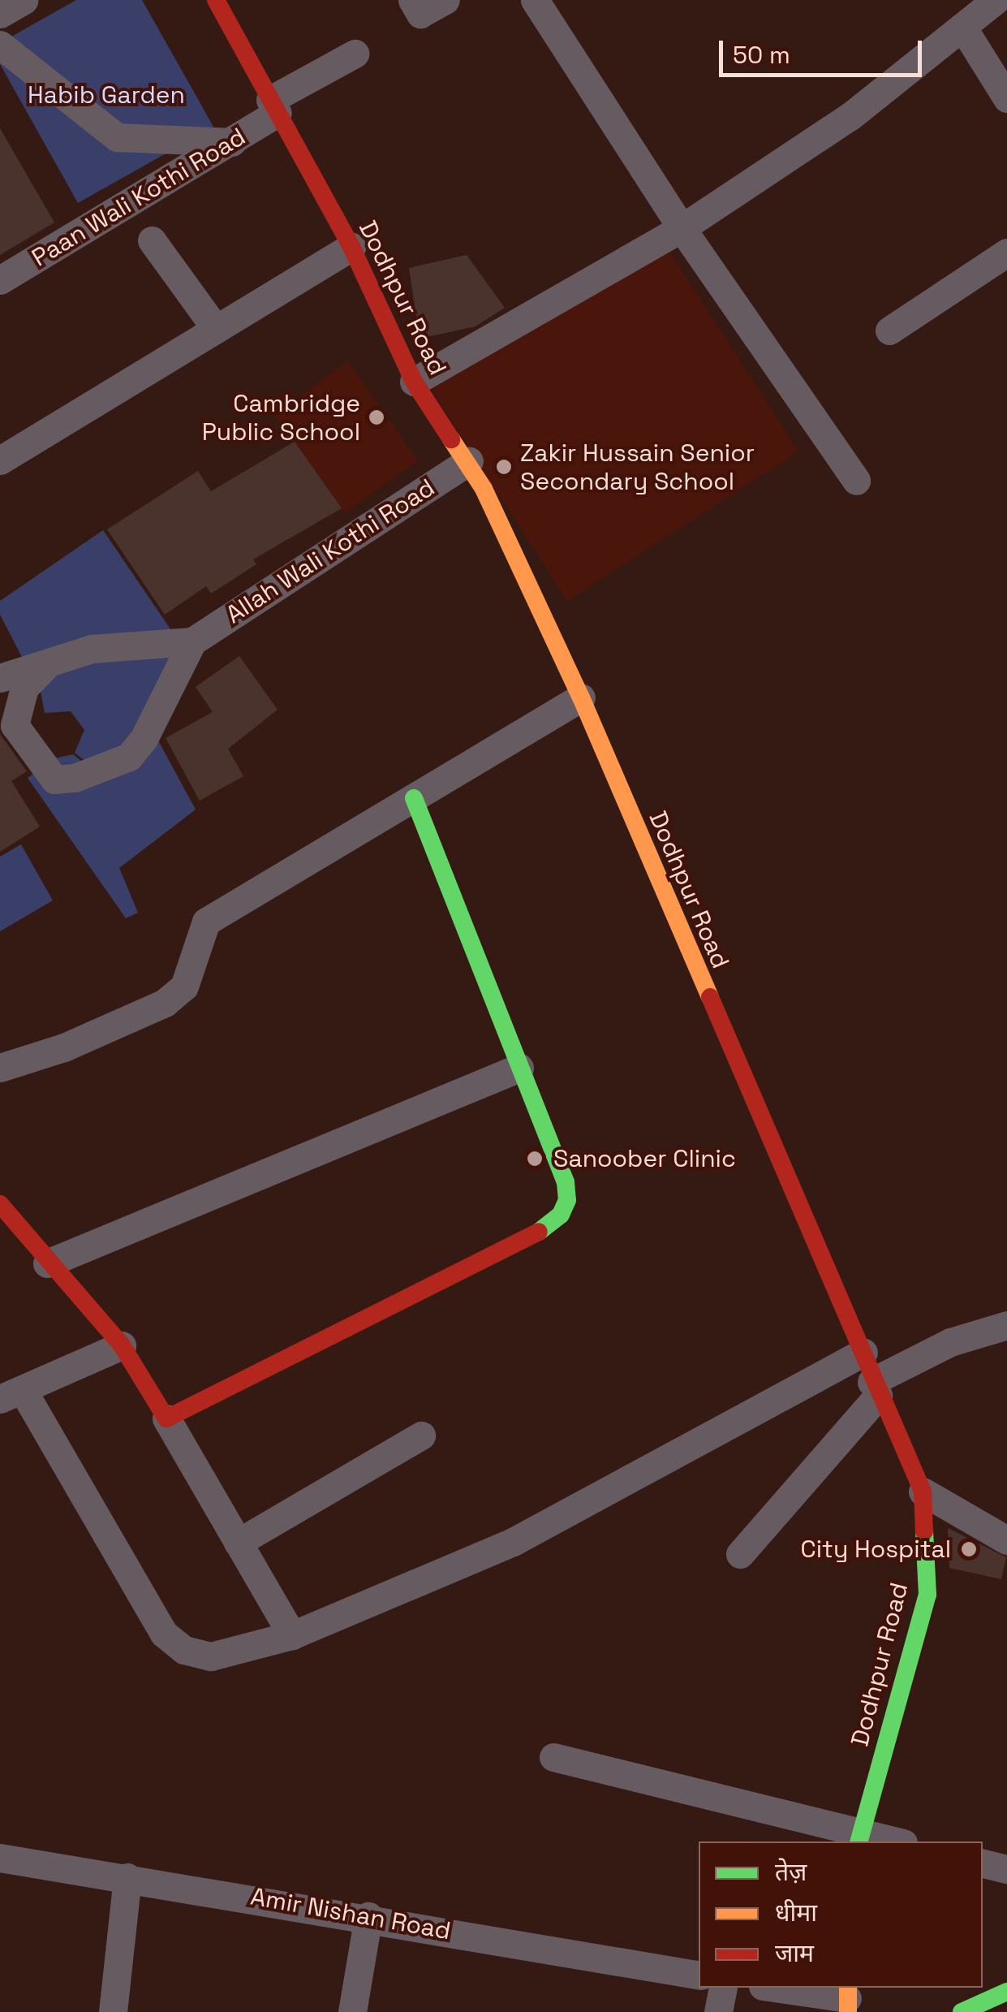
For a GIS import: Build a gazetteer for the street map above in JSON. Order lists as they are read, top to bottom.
{
  "streets": {
    "street": [
      "Paan Wali Kothi Road",
      "Dodhpur Road",
      "Allah Wali Kothi Road",
      "Amir Nishan Road"
    ]
  },
  "crossings": [
    ["Paan Wali Kothi Road", "Dodhpur Road"],
    ["Dodhpur Road", "Allah Wali Kothi Road"]
  ],
  "parks": ["Habib Garden"],
  "places": [
    "Cambridge Public School",
    "Zakir Hussain Senior Secondary School",
    "Sanoober Clinic",
    "City Hospital"
  ],
  "legend": ["तेज़", "धीमा", "जाम"],
  "scale_bar": "50 m"
}
